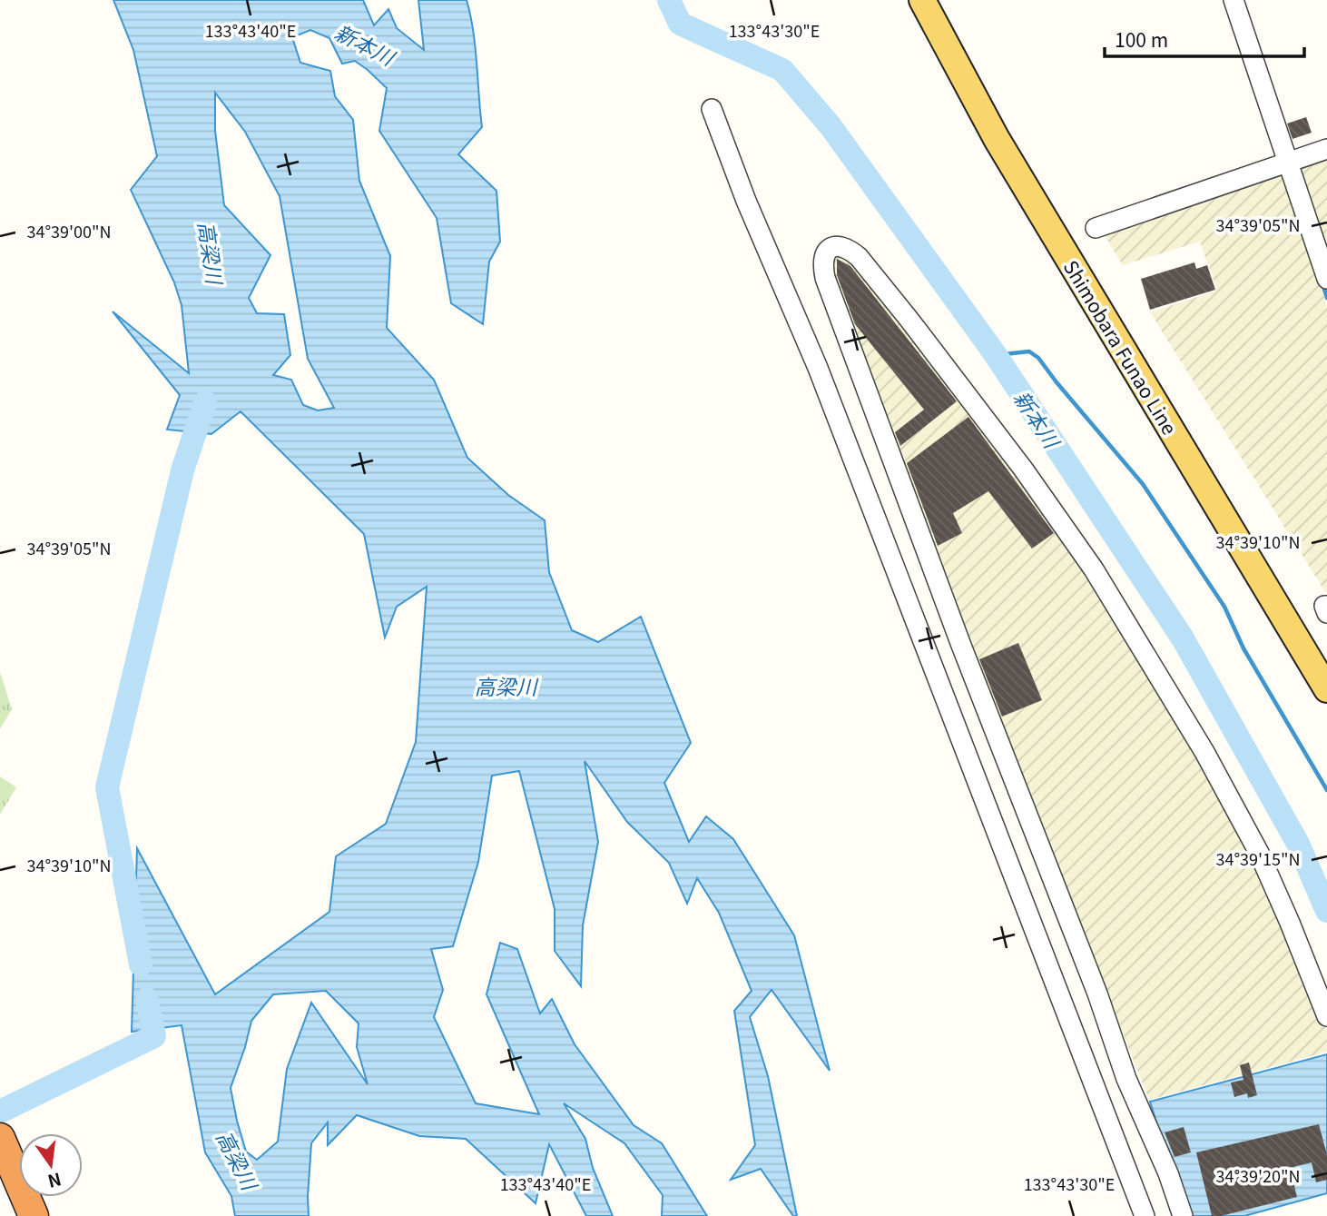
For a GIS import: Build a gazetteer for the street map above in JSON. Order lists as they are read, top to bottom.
{
  "streets": {
    "main road": ["Shimobara Funao Line"]
  },
  "water": ["新本川", "高梁川"],
  "scale_bar": "100 m",
  "north": "bottom",
  "coordinates": [
    "133°43'40\"E",
    "133°43'30\"E",
    "34°39'05\"N",
    "34°39'00\"N",
    "34°39'10\"N",
    "34°39'15\"N",
    "34°39'20\"N"
  ]
}
